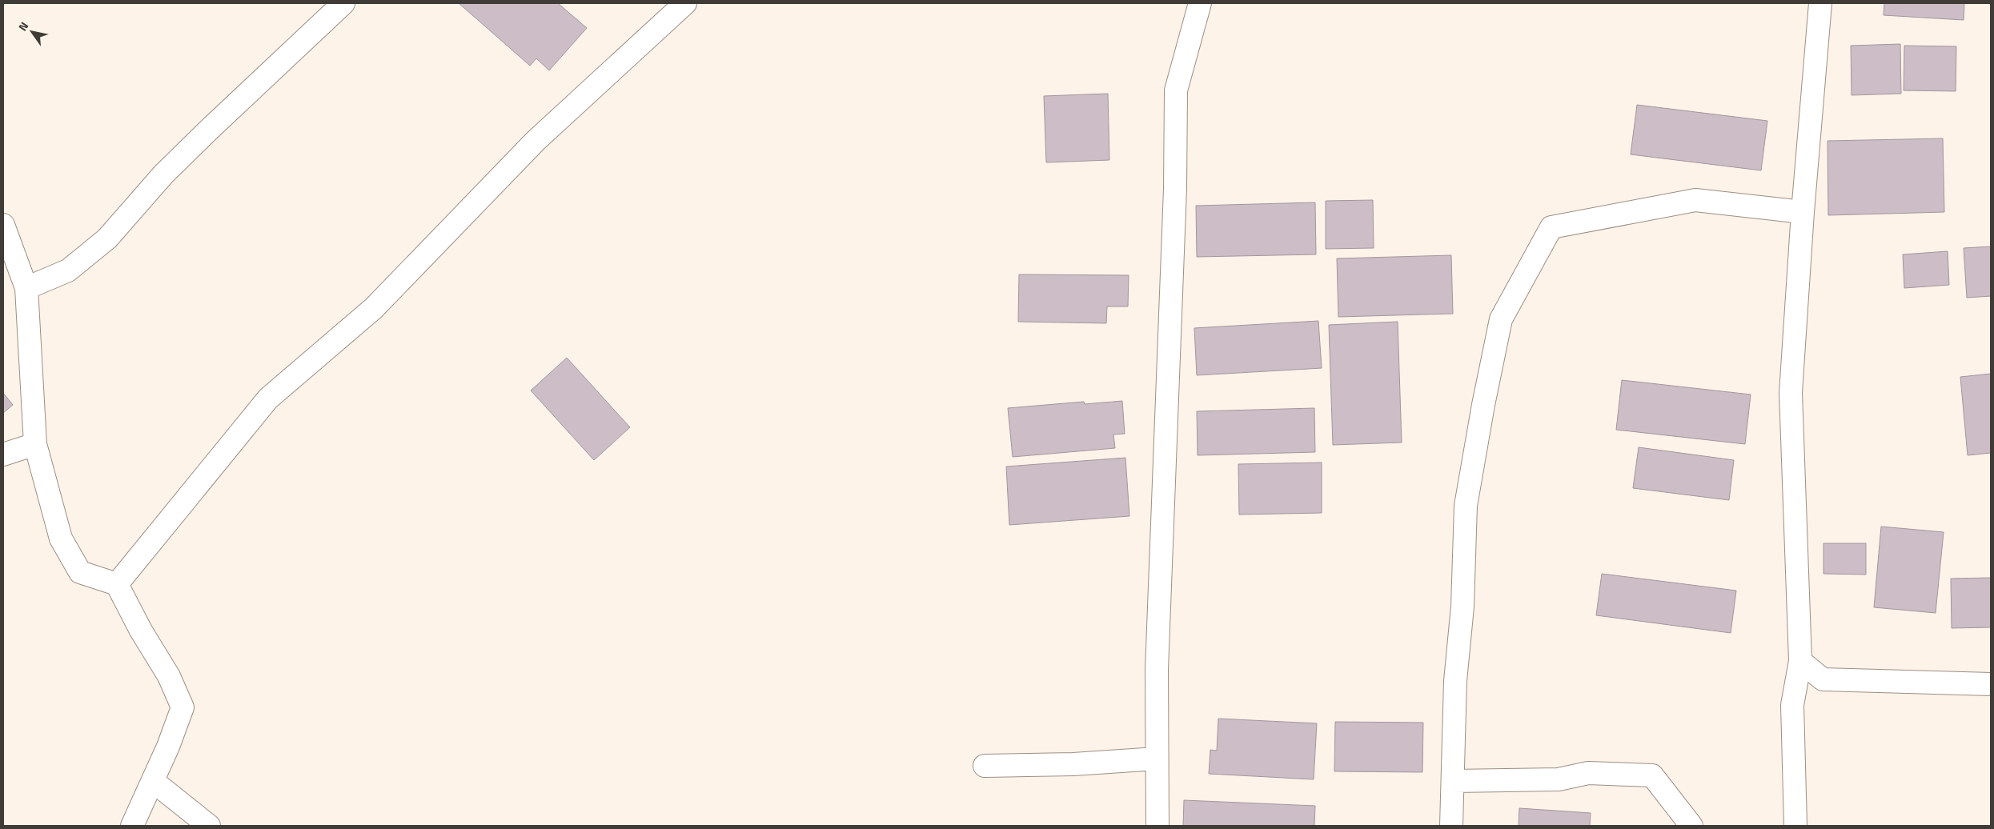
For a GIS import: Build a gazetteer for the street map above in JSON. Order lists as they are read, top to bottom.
{
  "north": "top left"
}
